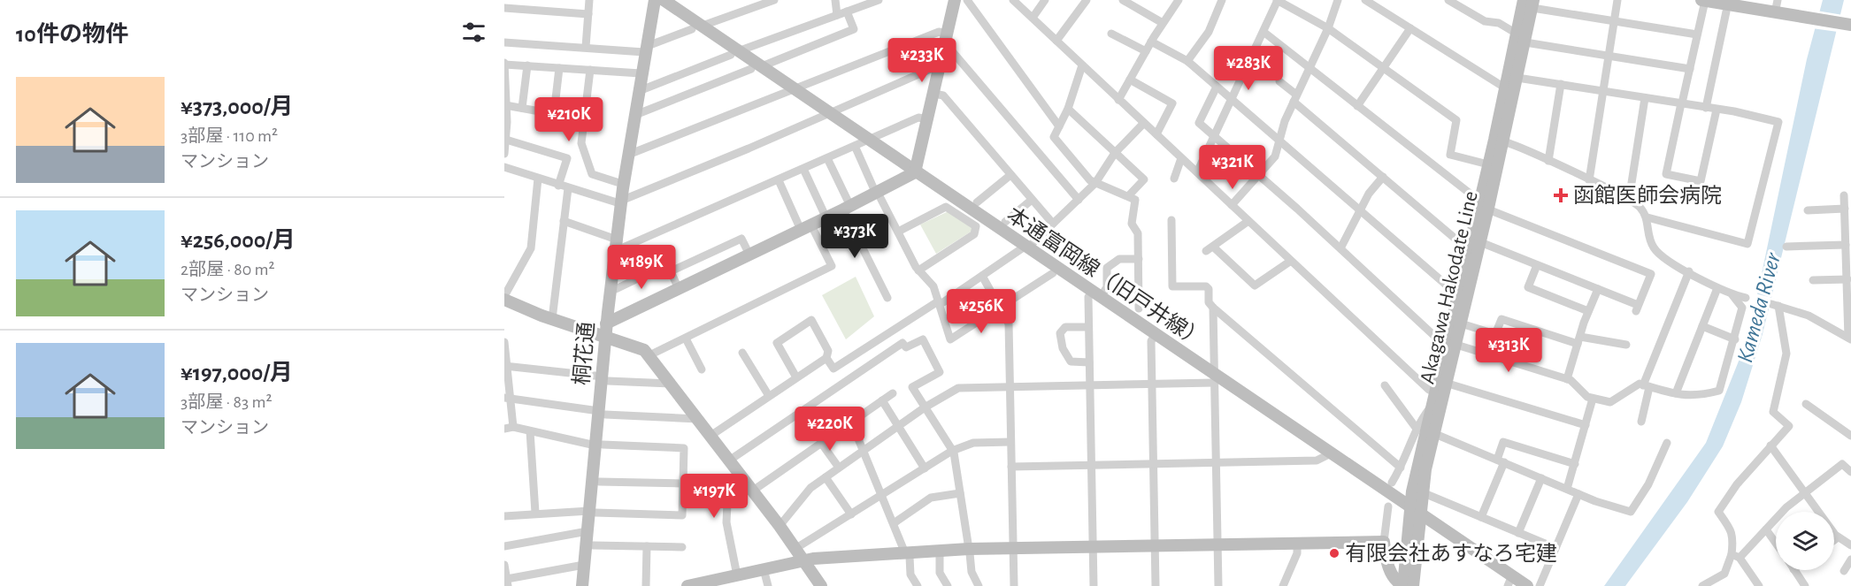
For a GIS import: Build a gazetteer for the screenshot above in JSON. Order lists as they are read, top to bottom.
{
  "streets": {
    "street": ["本通富岡線（旧戸井線）", "Akagawa Hakodate Line", "桐花通"]
  },
  "crossings": [
    ["本通富岡線（旧戸井線）", "Akagawa Hakodate Line"]
  ],
  "water": ["Kameda River"],
  "places": {
    "health": ["函館医師会病院"],
    "other": ["有限会社あすなろ宅建"]
  },
  "page": {
    "heading": "10件の物件",
    "price": [
      "¥233K",
      "¥283K",
      "¥210K",
      "¥321K",
      "¥373K",
      "¥189K",
      "¥256K",
      "¥313K",
      "¥220K",
      "¥197K"
    ],
    "list": [
      {
        "name": "¥373,000/月",
        "note": "3部屋 · 110 m² · マンション"
      },
      {
        "name": "¥256,000/月",
        "note": "2部屋 · 80 m² · マンション"
      },
      {
        "name": "¥197,000/月",
        "note": "3部屋 · 83 m² · マンション"
      }
    ]
  }
}
